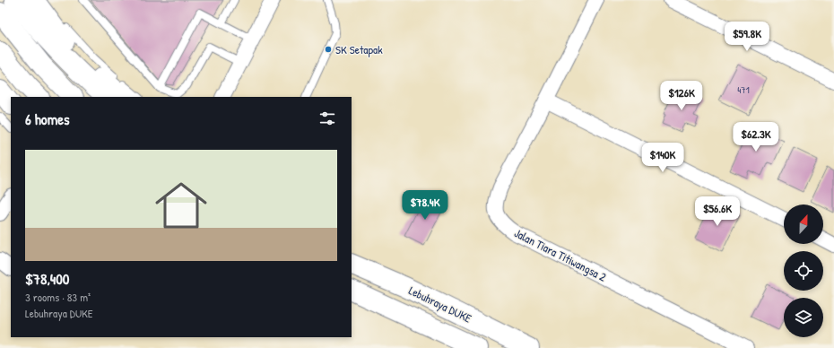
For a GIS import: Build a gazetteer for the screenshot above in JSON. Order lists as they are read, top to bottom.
{
  "streets": {
    "highway": ["Lebuhraya DUKE"],
    "street": ["Jalan Tiara Titiwangsa 2"]
  },
  "places": ["SK Setapak"],
  "house_numbers": ["471"],
  "north": "top",
  "page": {
    "price": [
      "$59.8K",
      "$126K",
      "$62.3K",
      "$140K",
      "$78.4K",
      "$56.6K"
    ],
    "heading": "6 homes",
    "list": [
      {
        "name": "$78,400",
        "note": "3 rooms · 83 m² · Lebuhraya DUKE"
      }
    ]
  }
}
